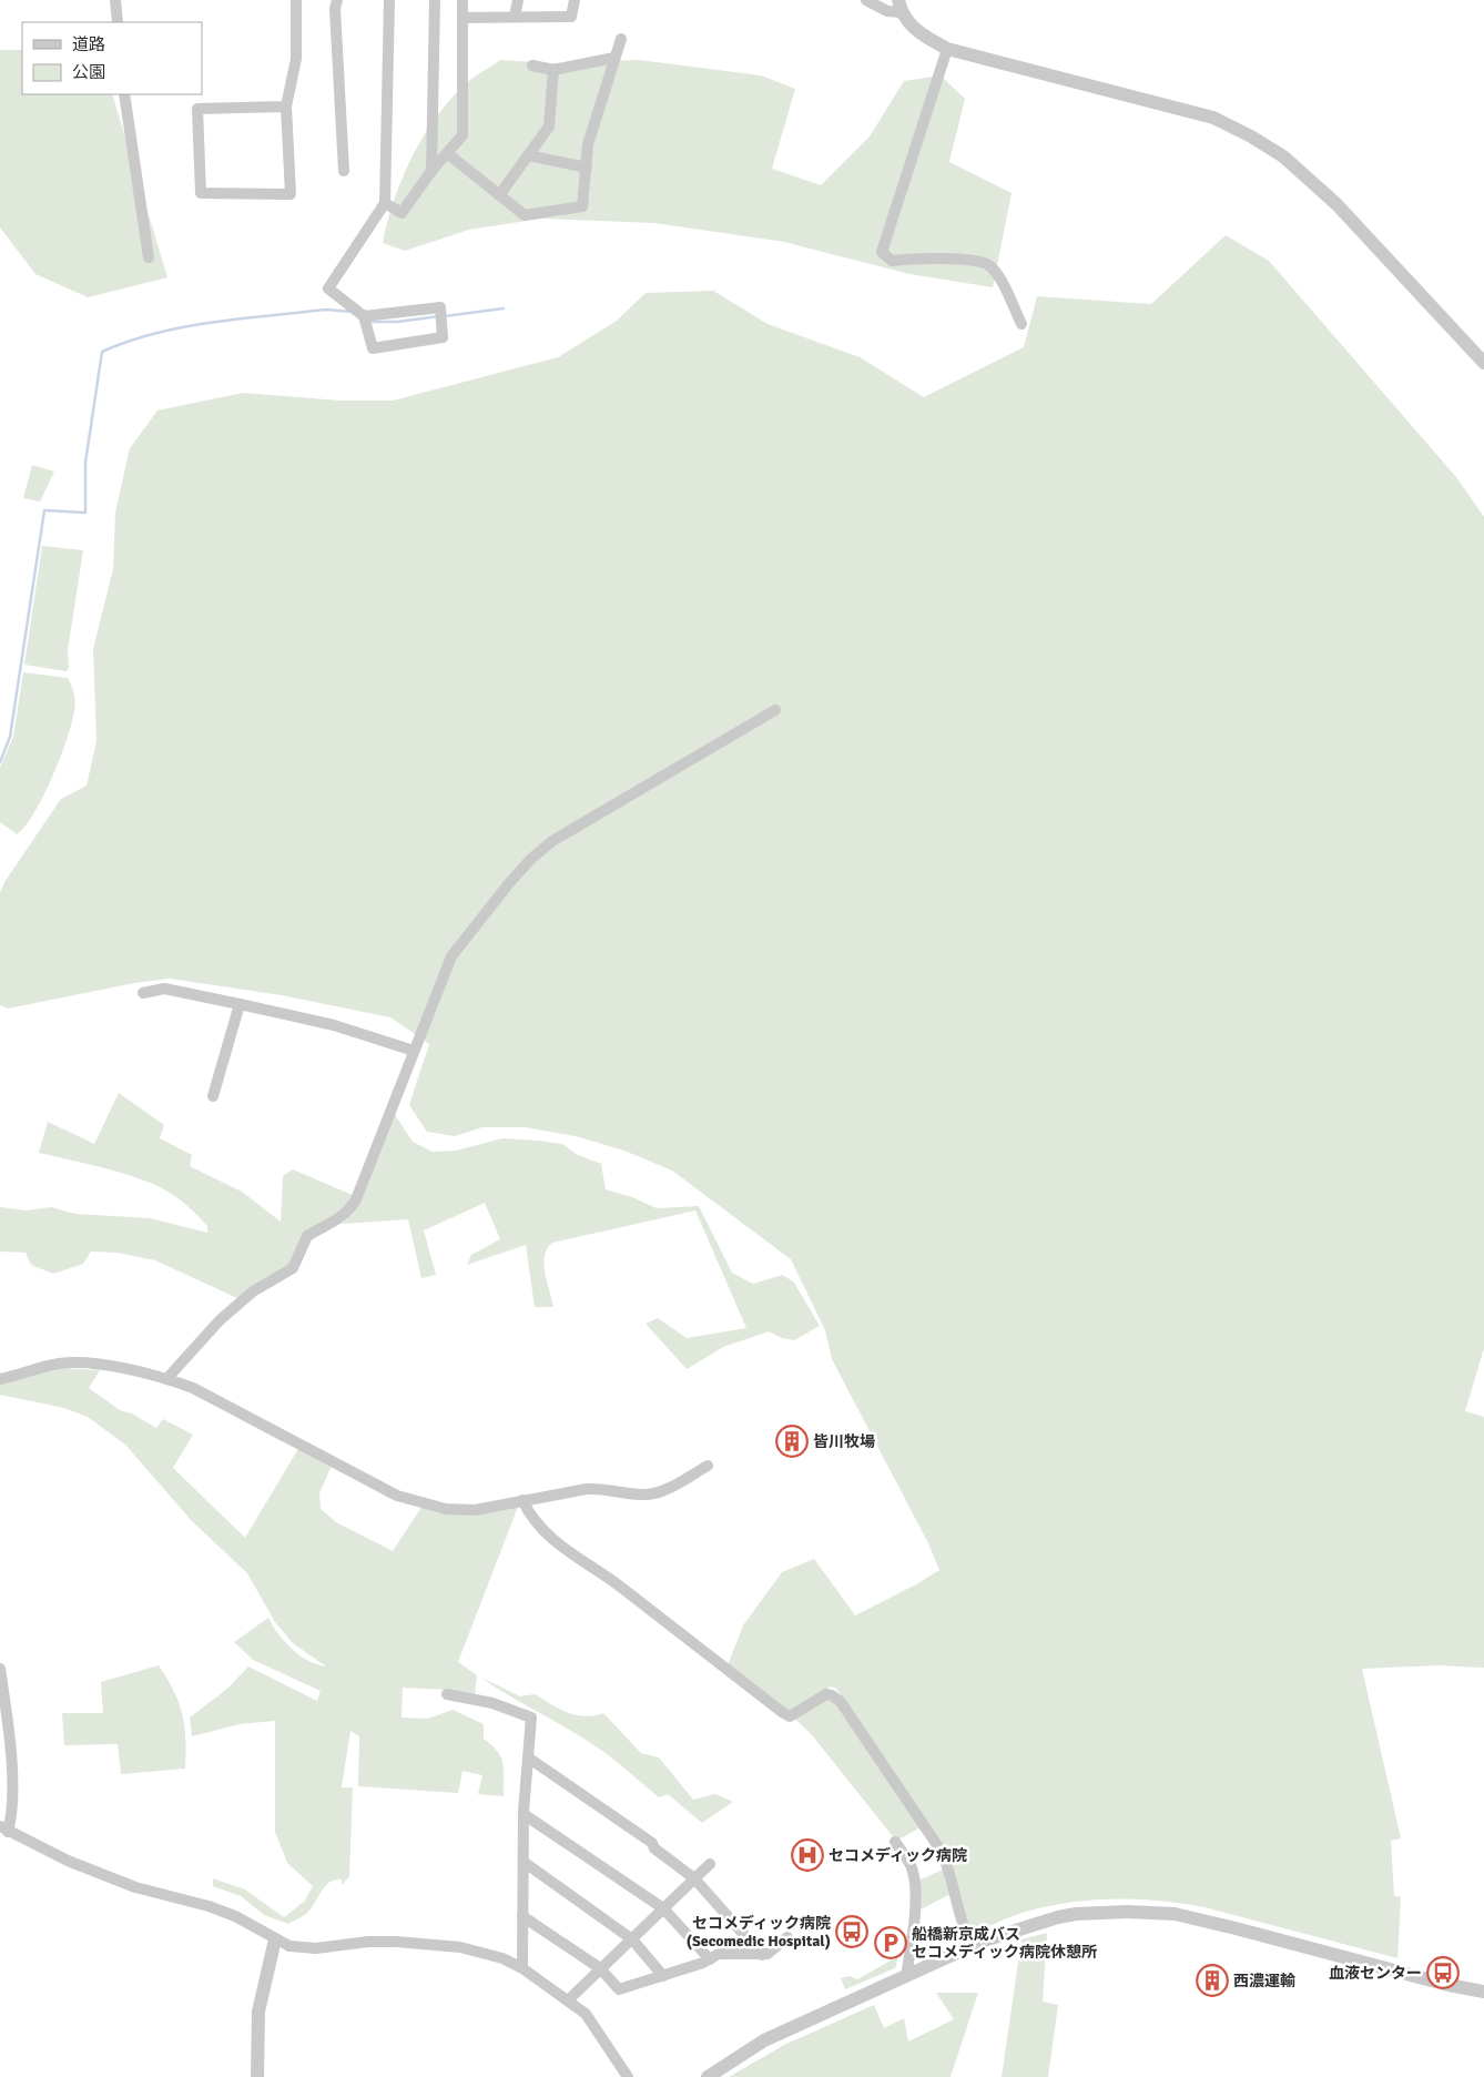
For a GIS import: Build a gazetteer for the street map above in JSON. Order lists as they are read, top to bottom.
{
  "places": {
    "building": ["皆川牧場", "西濃運輸"],
    "hospital": ["セコメディック病院"],
    "bus stop": ["セコメディック病院 (Secomedic Hospital)", "血液センター"],
    "parking": ["船橋新京成バス セコメディック病院休憩所"]
  },
  "legend": ["道路", "公園"]
}
